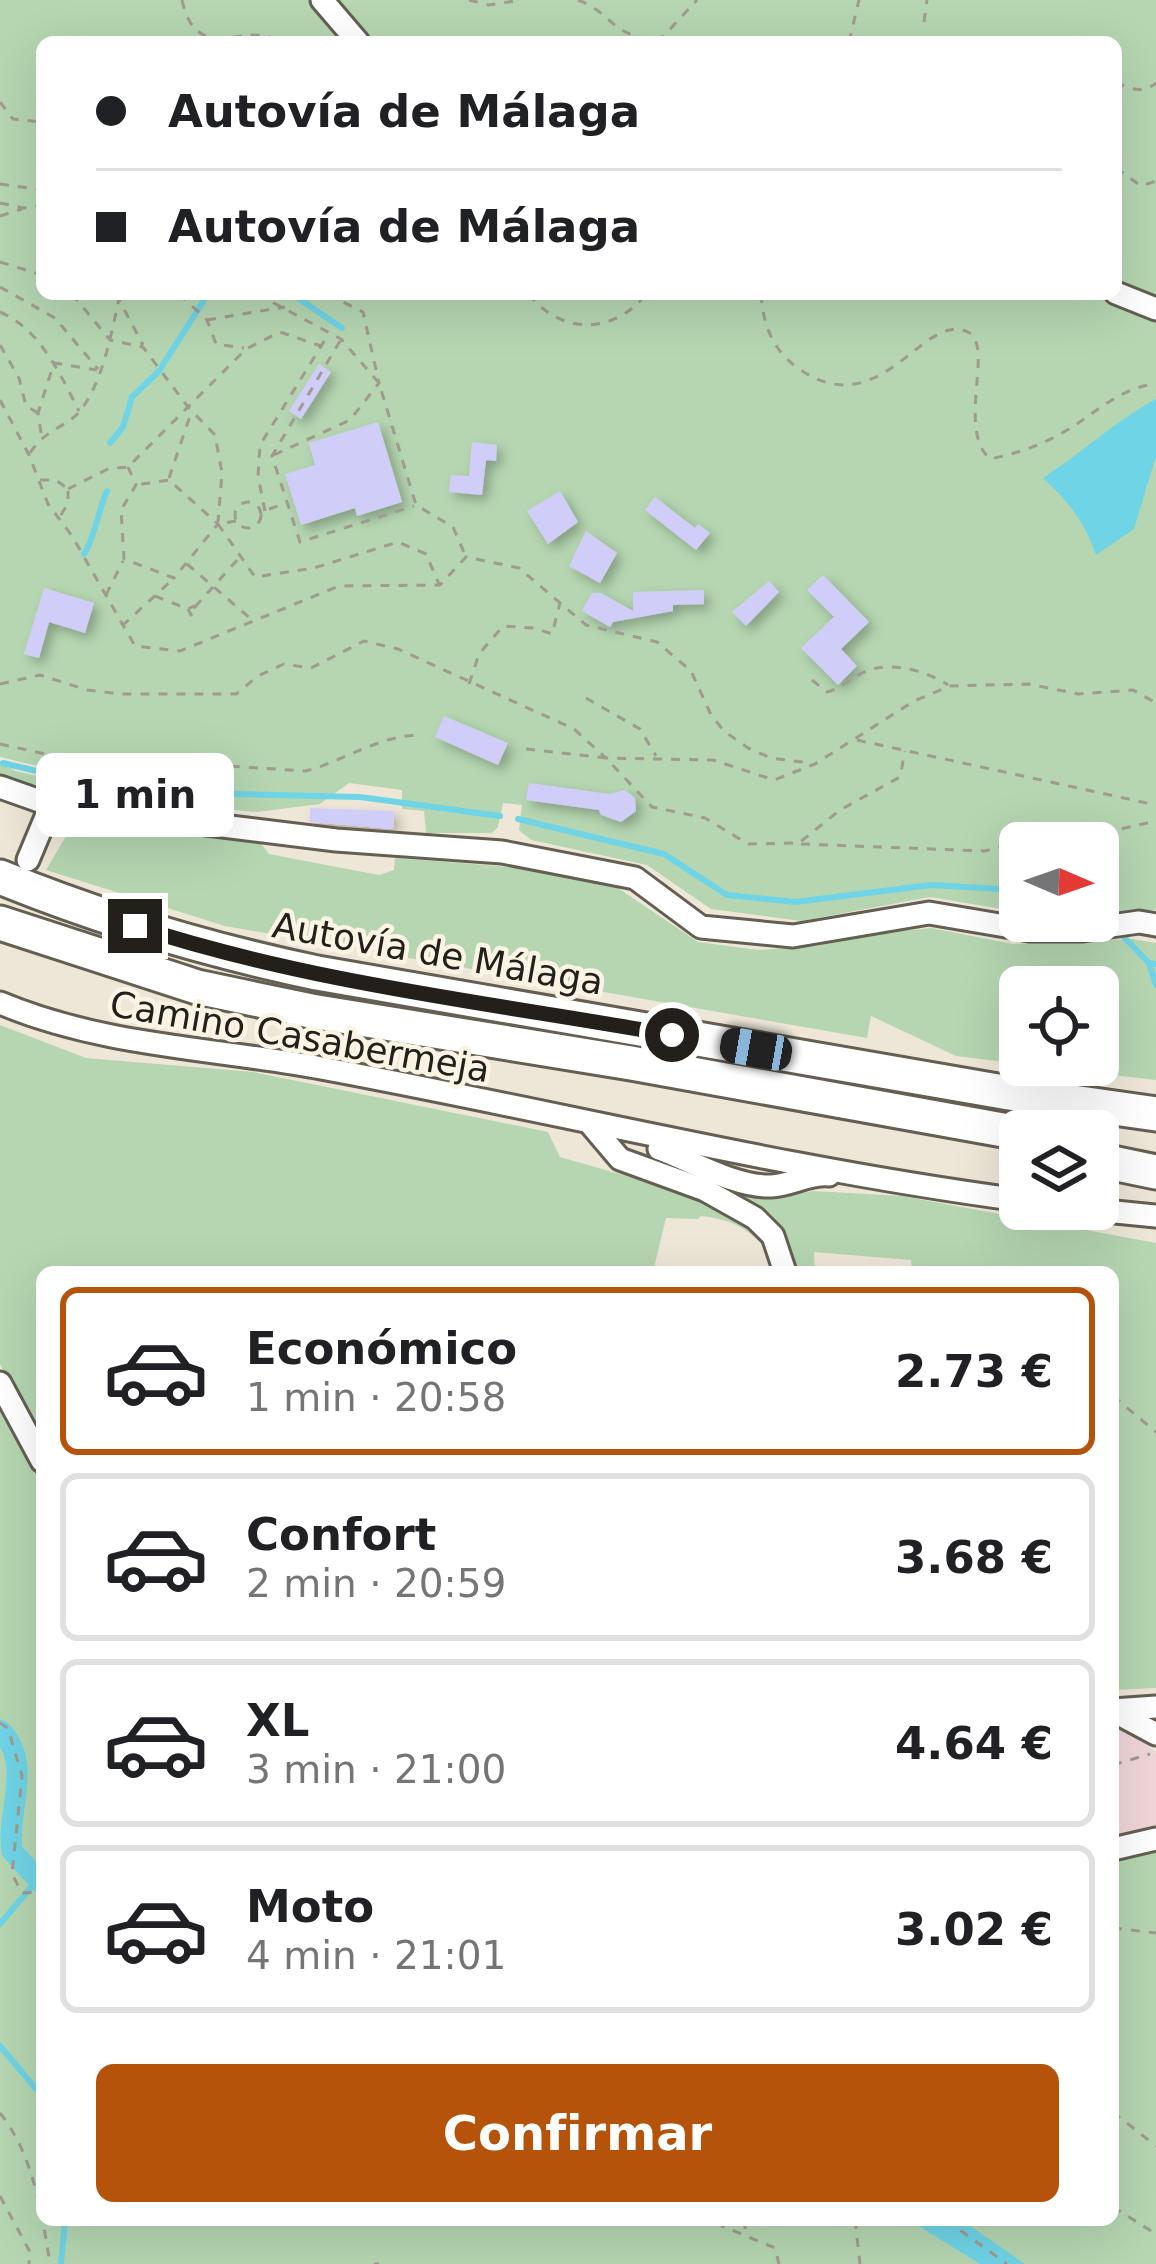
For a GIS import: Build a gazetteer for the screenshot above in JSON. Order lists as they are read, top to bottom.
{
  "streets": {
    "highway": ["Autovía de Málaga"],
    "street": ["Camino Casabermeja"]
  },
  "north": "right",
  "page": {
    "banner": ["Autovía de Málaga", "Autovía de Málaga"],
    "bubble": "1 min",
    "list": [
      {
        "name": "Económico",
        "note": "1 min · 20:58",
        "value": "2.73 €"
      },
      {
        "name": "Confort",
        "note": "2 min · 20:59",
        "value": "3.68 €"
      },
      {
        "name": "XL",
        "note": "3 min · 21:00",
        "value": "4.64 €"
      },
      {
        "name": "Moto",
        "note": "4 min · 21:01",
        "value": "3.02 €"
      }
    ],
    "buttons": "Confirmar"
  }
}
